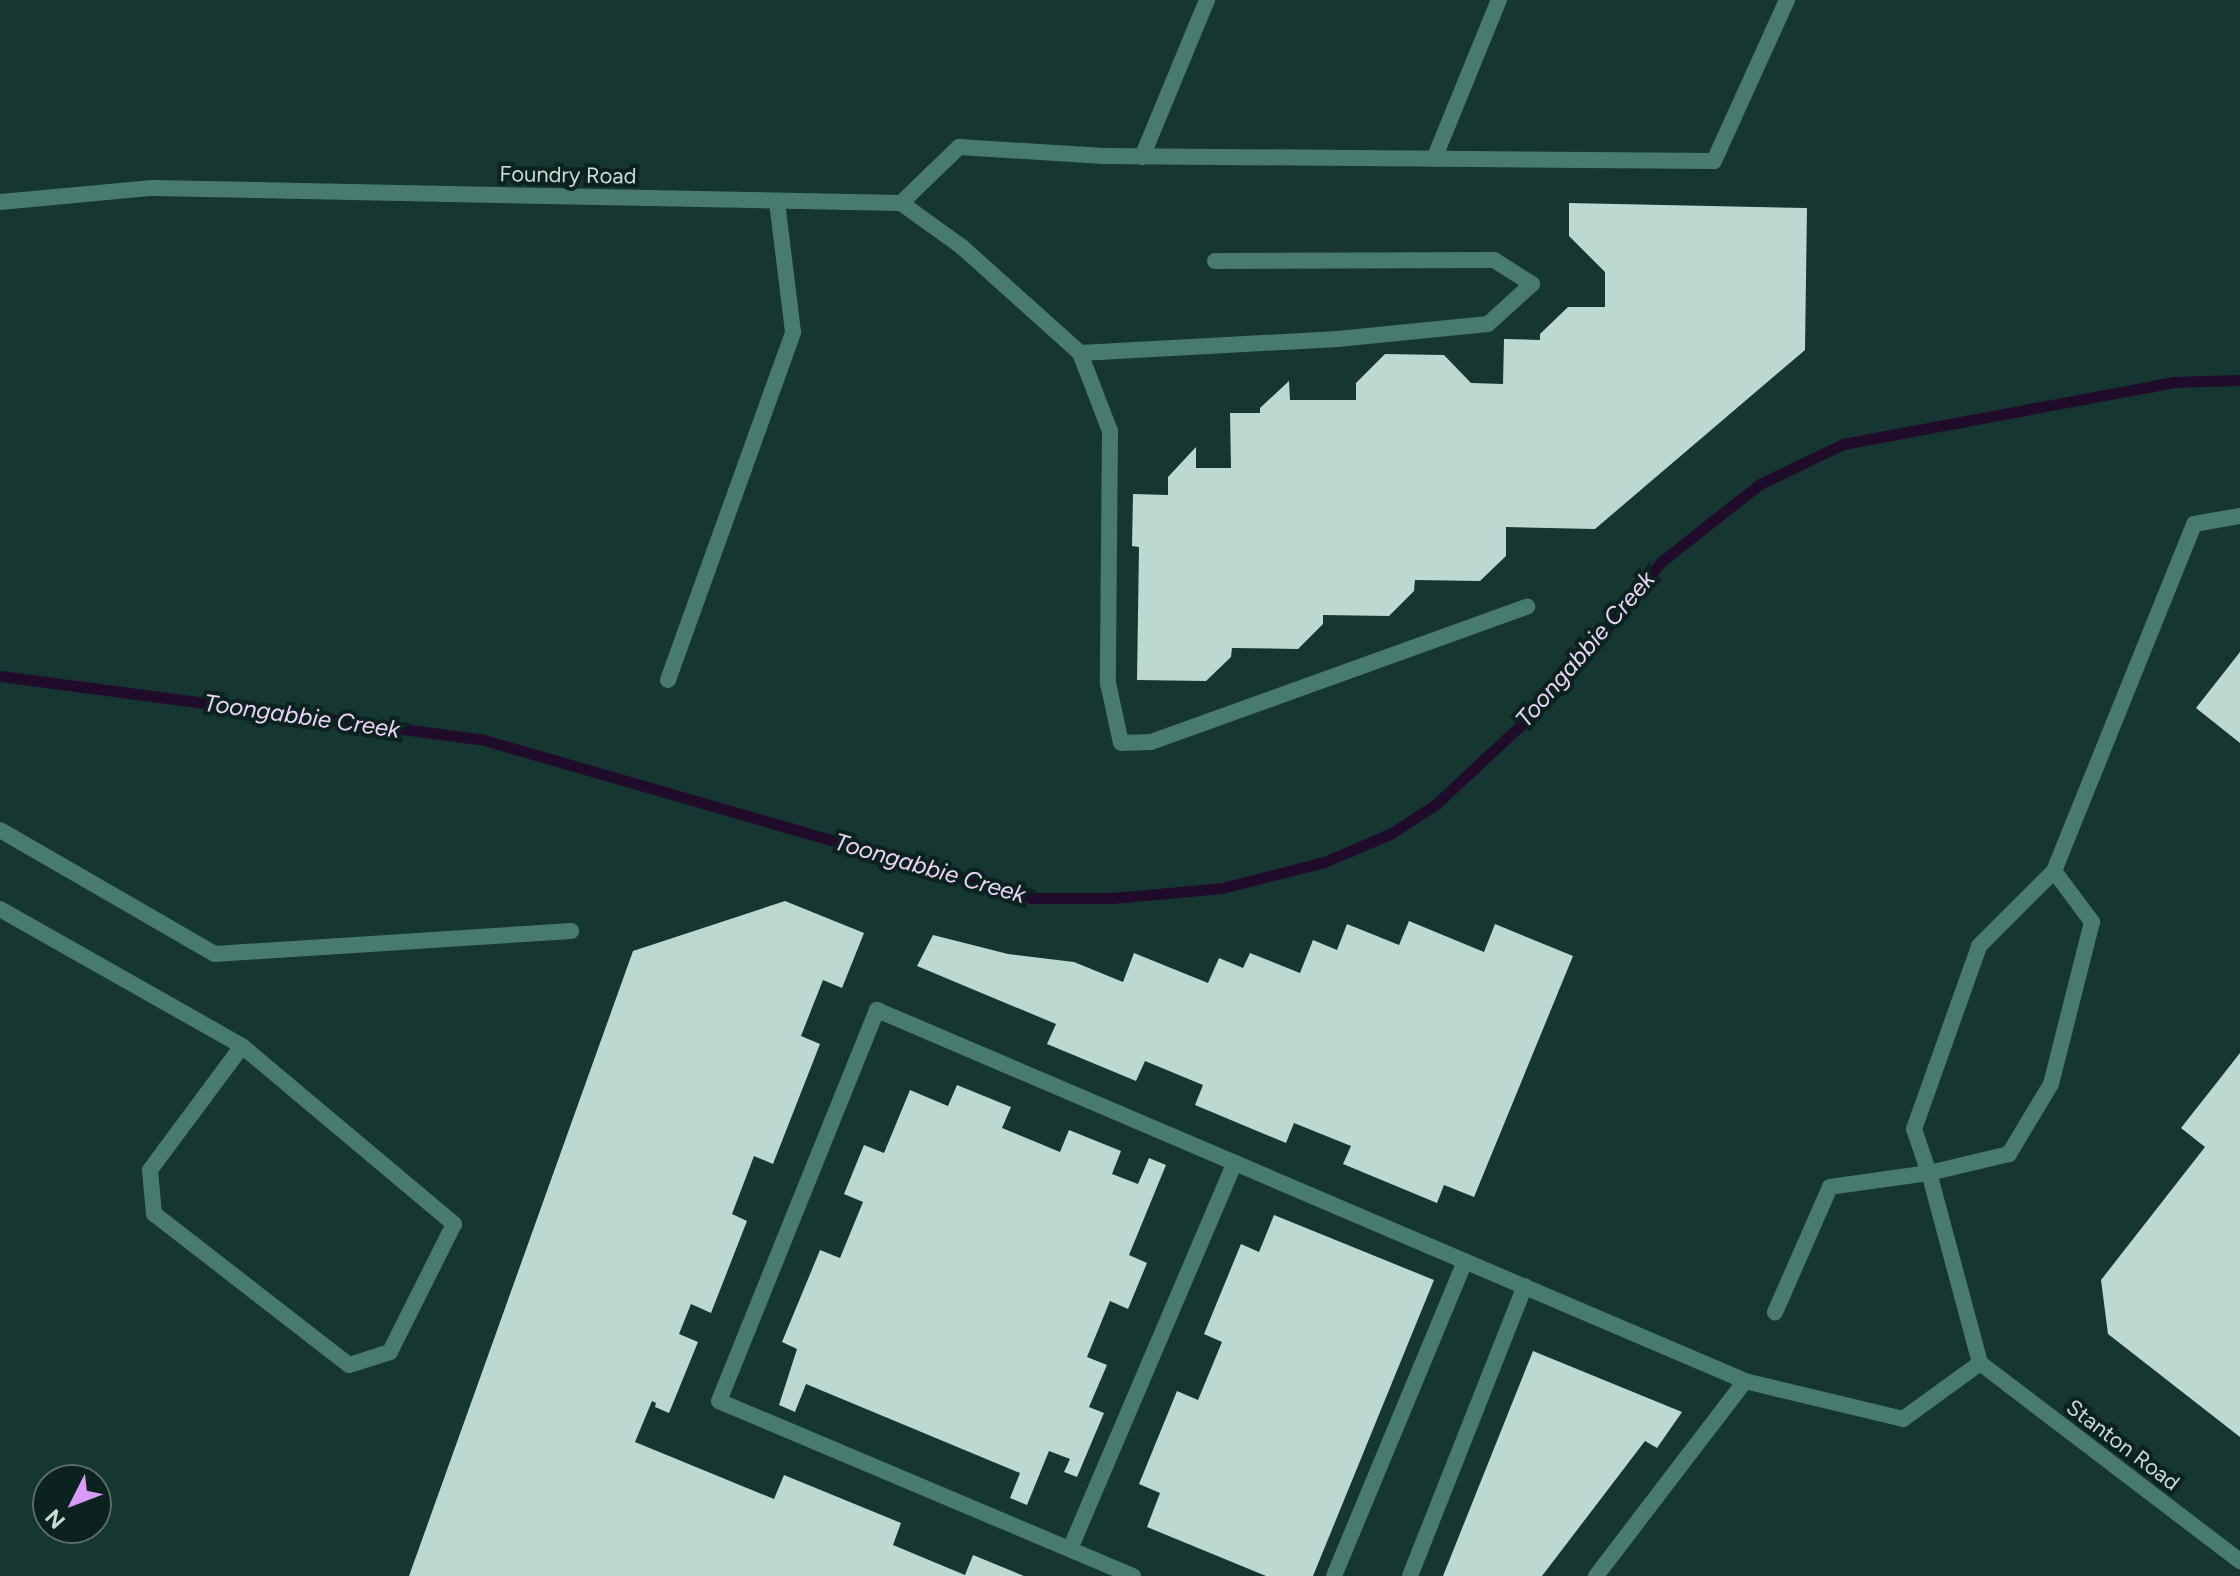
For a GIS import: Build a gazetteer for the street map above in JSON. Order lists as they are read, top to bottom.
{
  "streets": {
    "street": ["Foundry Road", "Stanton Road"]
  },
  "water": ["Toongabbie Creek"],
  "north": "bottom left"
}
